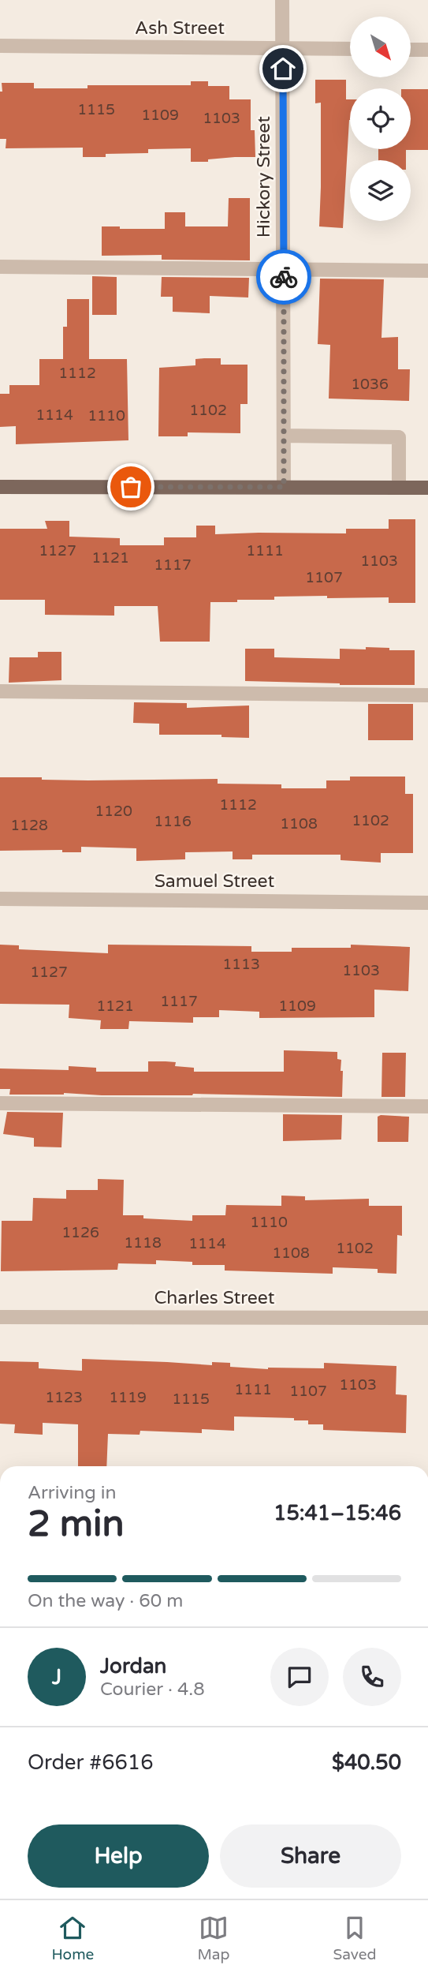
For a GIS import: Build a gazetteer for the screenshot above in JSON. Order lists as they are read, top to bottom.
{
  "streets": {
    "street": [
      "Ash Street",
      "Hickory Street",
      "Samuel Street",
      "Charles Street"
    ]
  },
  "crossings": [
    ["Ash Street", "Hickory Street"]
  ],
  "house_numbers": [
    "1115",
    "1109",
    "1103",
    "1112",
    "1036",
    "1102",
    "1114",
    "1110",
    "1127",
    "1111",
    "1121",
    "1103",
    "1117",
    "1107",
    "1112",
    "1120",
    "1102",
    "1116",
    "1108",
    "1128",
    "1113",
    "1103",
    "1127",
    "1117",
    "1121",
    "1109",
    "1110",
    "1126",
    "1118",
    "1114",
    "1102",
    "1108",
    "1103",
    "1111",
    "1107",
    "1123",
    "1119",
    "1115"
  ],
  "north": "bottom right",
  "page": {
    "heading": ["2 min", "Arriving in", "15:41–15:46"],
    "panel": [
      "Jordan",
      "Courier · 4.8",
      "Order #6616",
      "$40.50"
    ],
    "bar": "On the way · 60 m",
    "round": "J",
    "buttons": ["Help", "Share"],
    "tabs": ["Home", "Map", "Saved"]
  }
}
